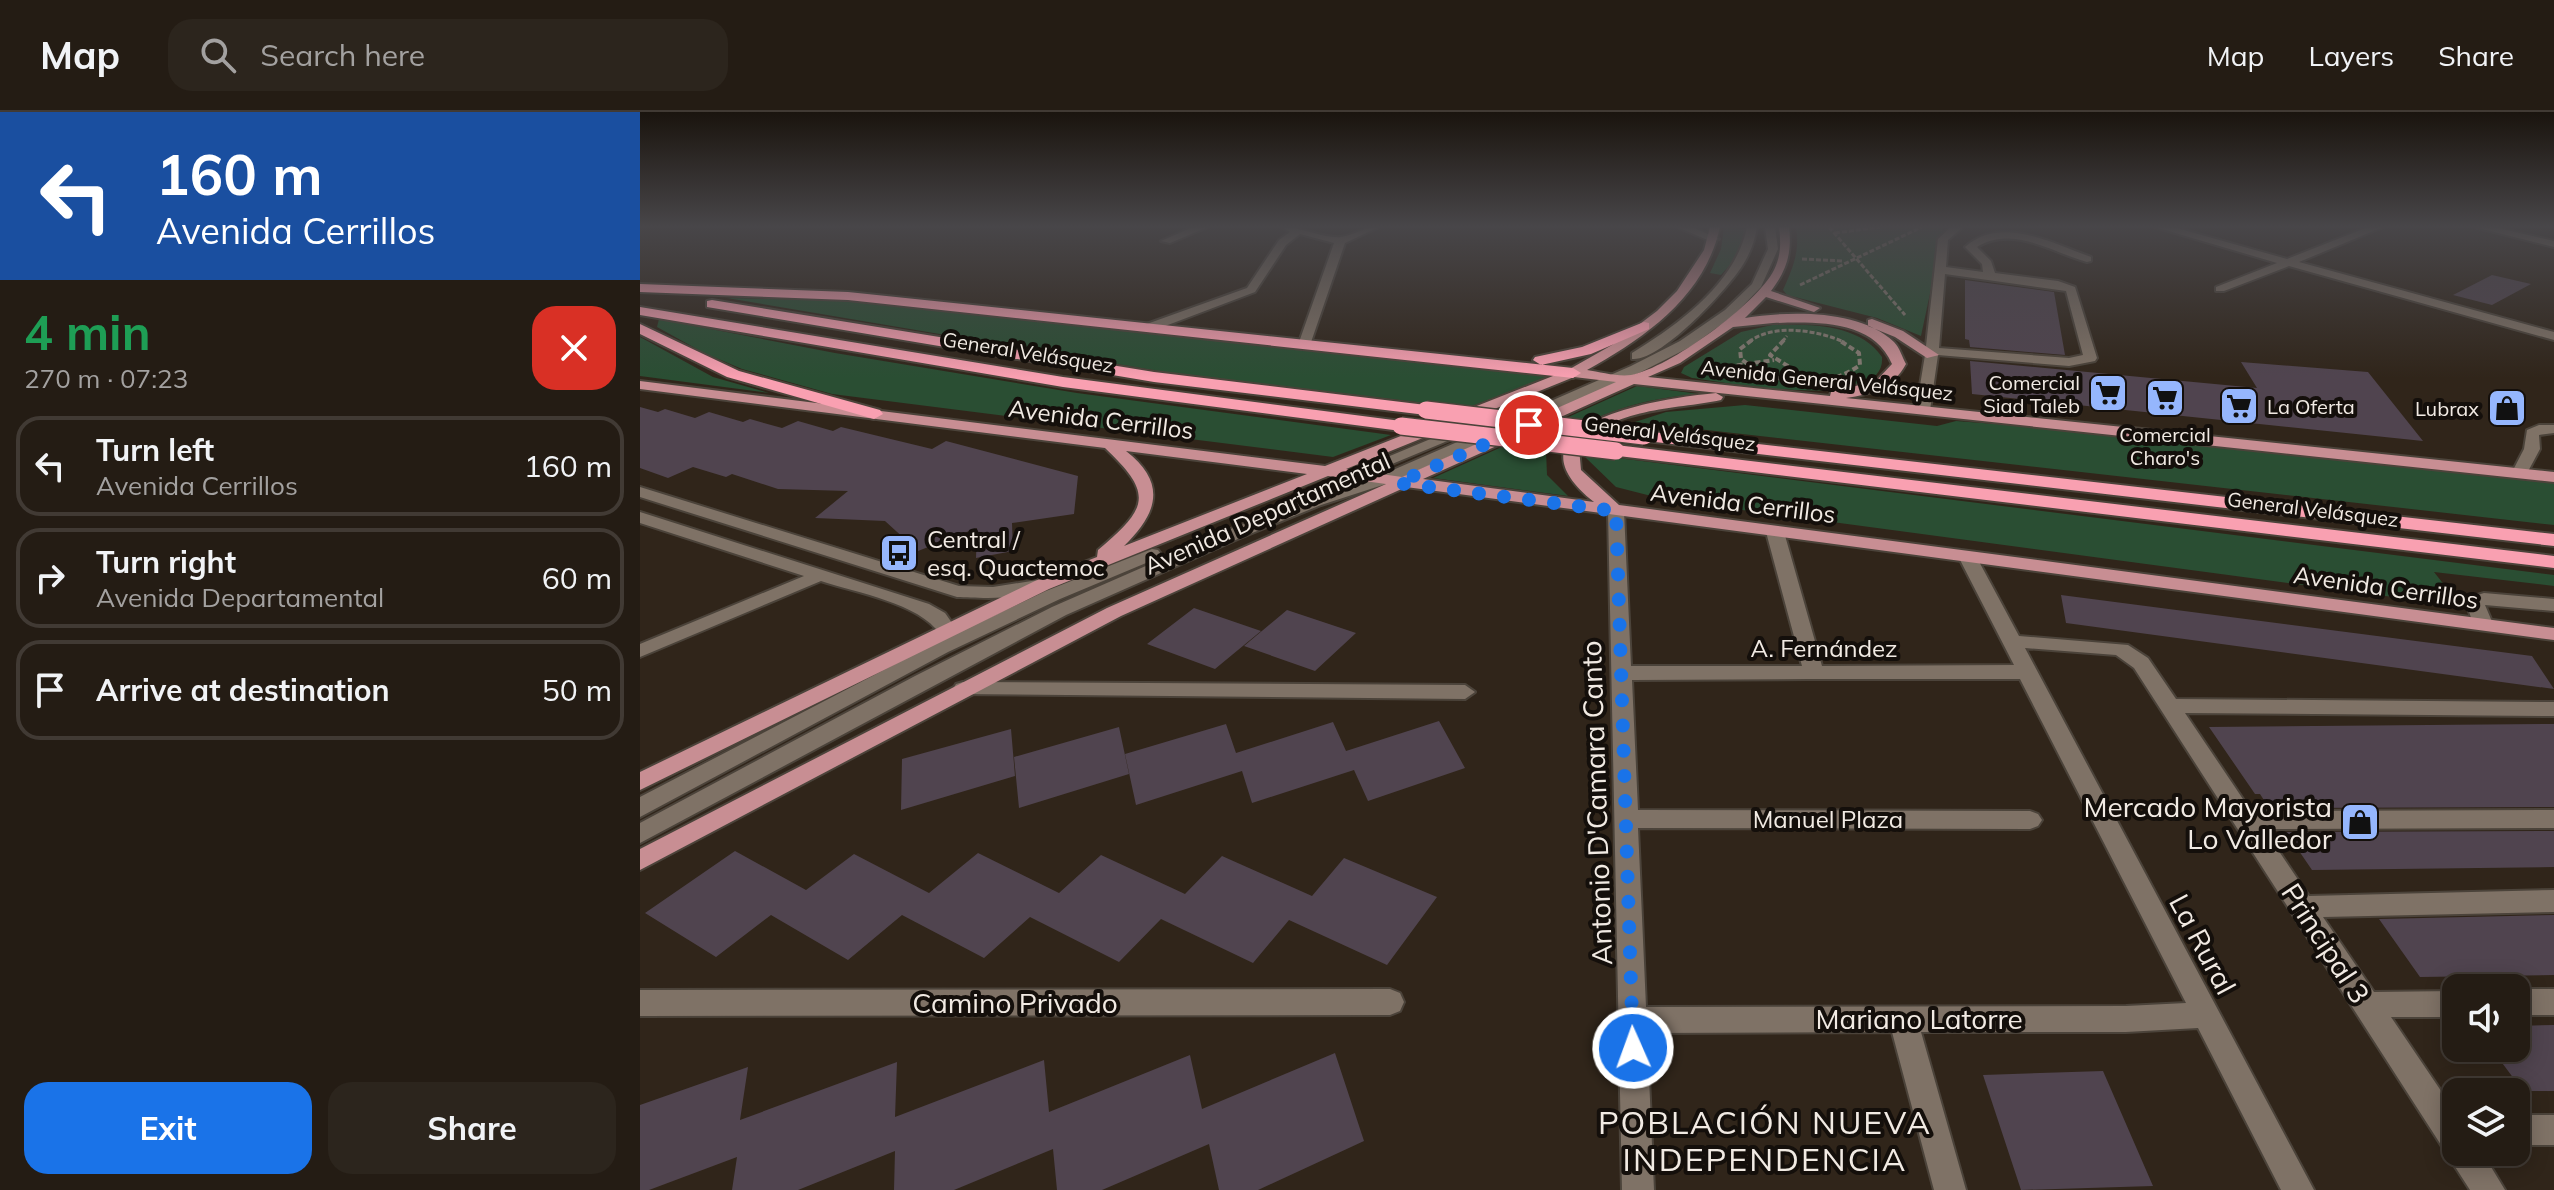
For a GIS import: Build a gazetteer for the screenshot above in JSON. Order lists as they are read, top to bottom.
{
  "streets": {
    "highway": ["General Velásquez"],
    "main road": ["Avenida General Velásquez", "Avenida Cerrillos", "Avenida Departamental"],
    "street": [
      "A. Fernández",
      "Antonio D'Camara Canto",
      "Manuel Plaza",
      "Principal 3",
      "La Rural",
      "Camino Privado",
      "Mariano Latorre"
    ]
  },
  "crossings": [
    ["Avenida General Velásquez", "Avenida Departamental"],
    ["Avenida Cerrillos", "Avenida Departamental"],
    ["Avenida Cerrillos", "Antonio D'Camara Canto"],
    ["Avenida Cerrillos", "La Rural"],
    ["A. Fernández", "Antonio D'Camara Canto"],
    ["A. Fernández", "La Rural"],
    ["Antonio D'Camara Canto", "Manuel Plaza"],
    ["Antonio D'Camara Canto", "Mariano Latorre"],
    ["Principal 3", "La Rural"],
    ["La Rural", "Mariano Latorre"]
  ],
  "districts": ["POBLACIÓN NUEVA INDEPENDENCIA"],
  "places": {
    "supermarket": ["Comercial Siad Taleb", "Comercial Charo's", "La Oferta"],
    "shop": ["Lubrax", "Mercado Mayorista Lo Valledor"],
    "bus stop": ["Central / esq. Quactemoc"]
  },
  "page": {
    "header": "Map",
    "search": "Search here",
    "nav": ["Map", "Layers", "Share"],
    "turn": ["160 m", "Avenida Cerrillos"],
    "heading": ["4 min", "270 m · 07:23"],
    "list": [
      {
        "name": "Turn left",
        "note": "Avenida Cerrillos",
        "value": "160 m"
      },
      {
        "name": "Turn right",
        "note": "Avenida Departamental",
        "value": "60 m"
      },
      {
        "name": "Arrive at destination",
        "value": "50 m"
      }
    ],
    "buttons": ["Exit", "Share"]
  }
}
